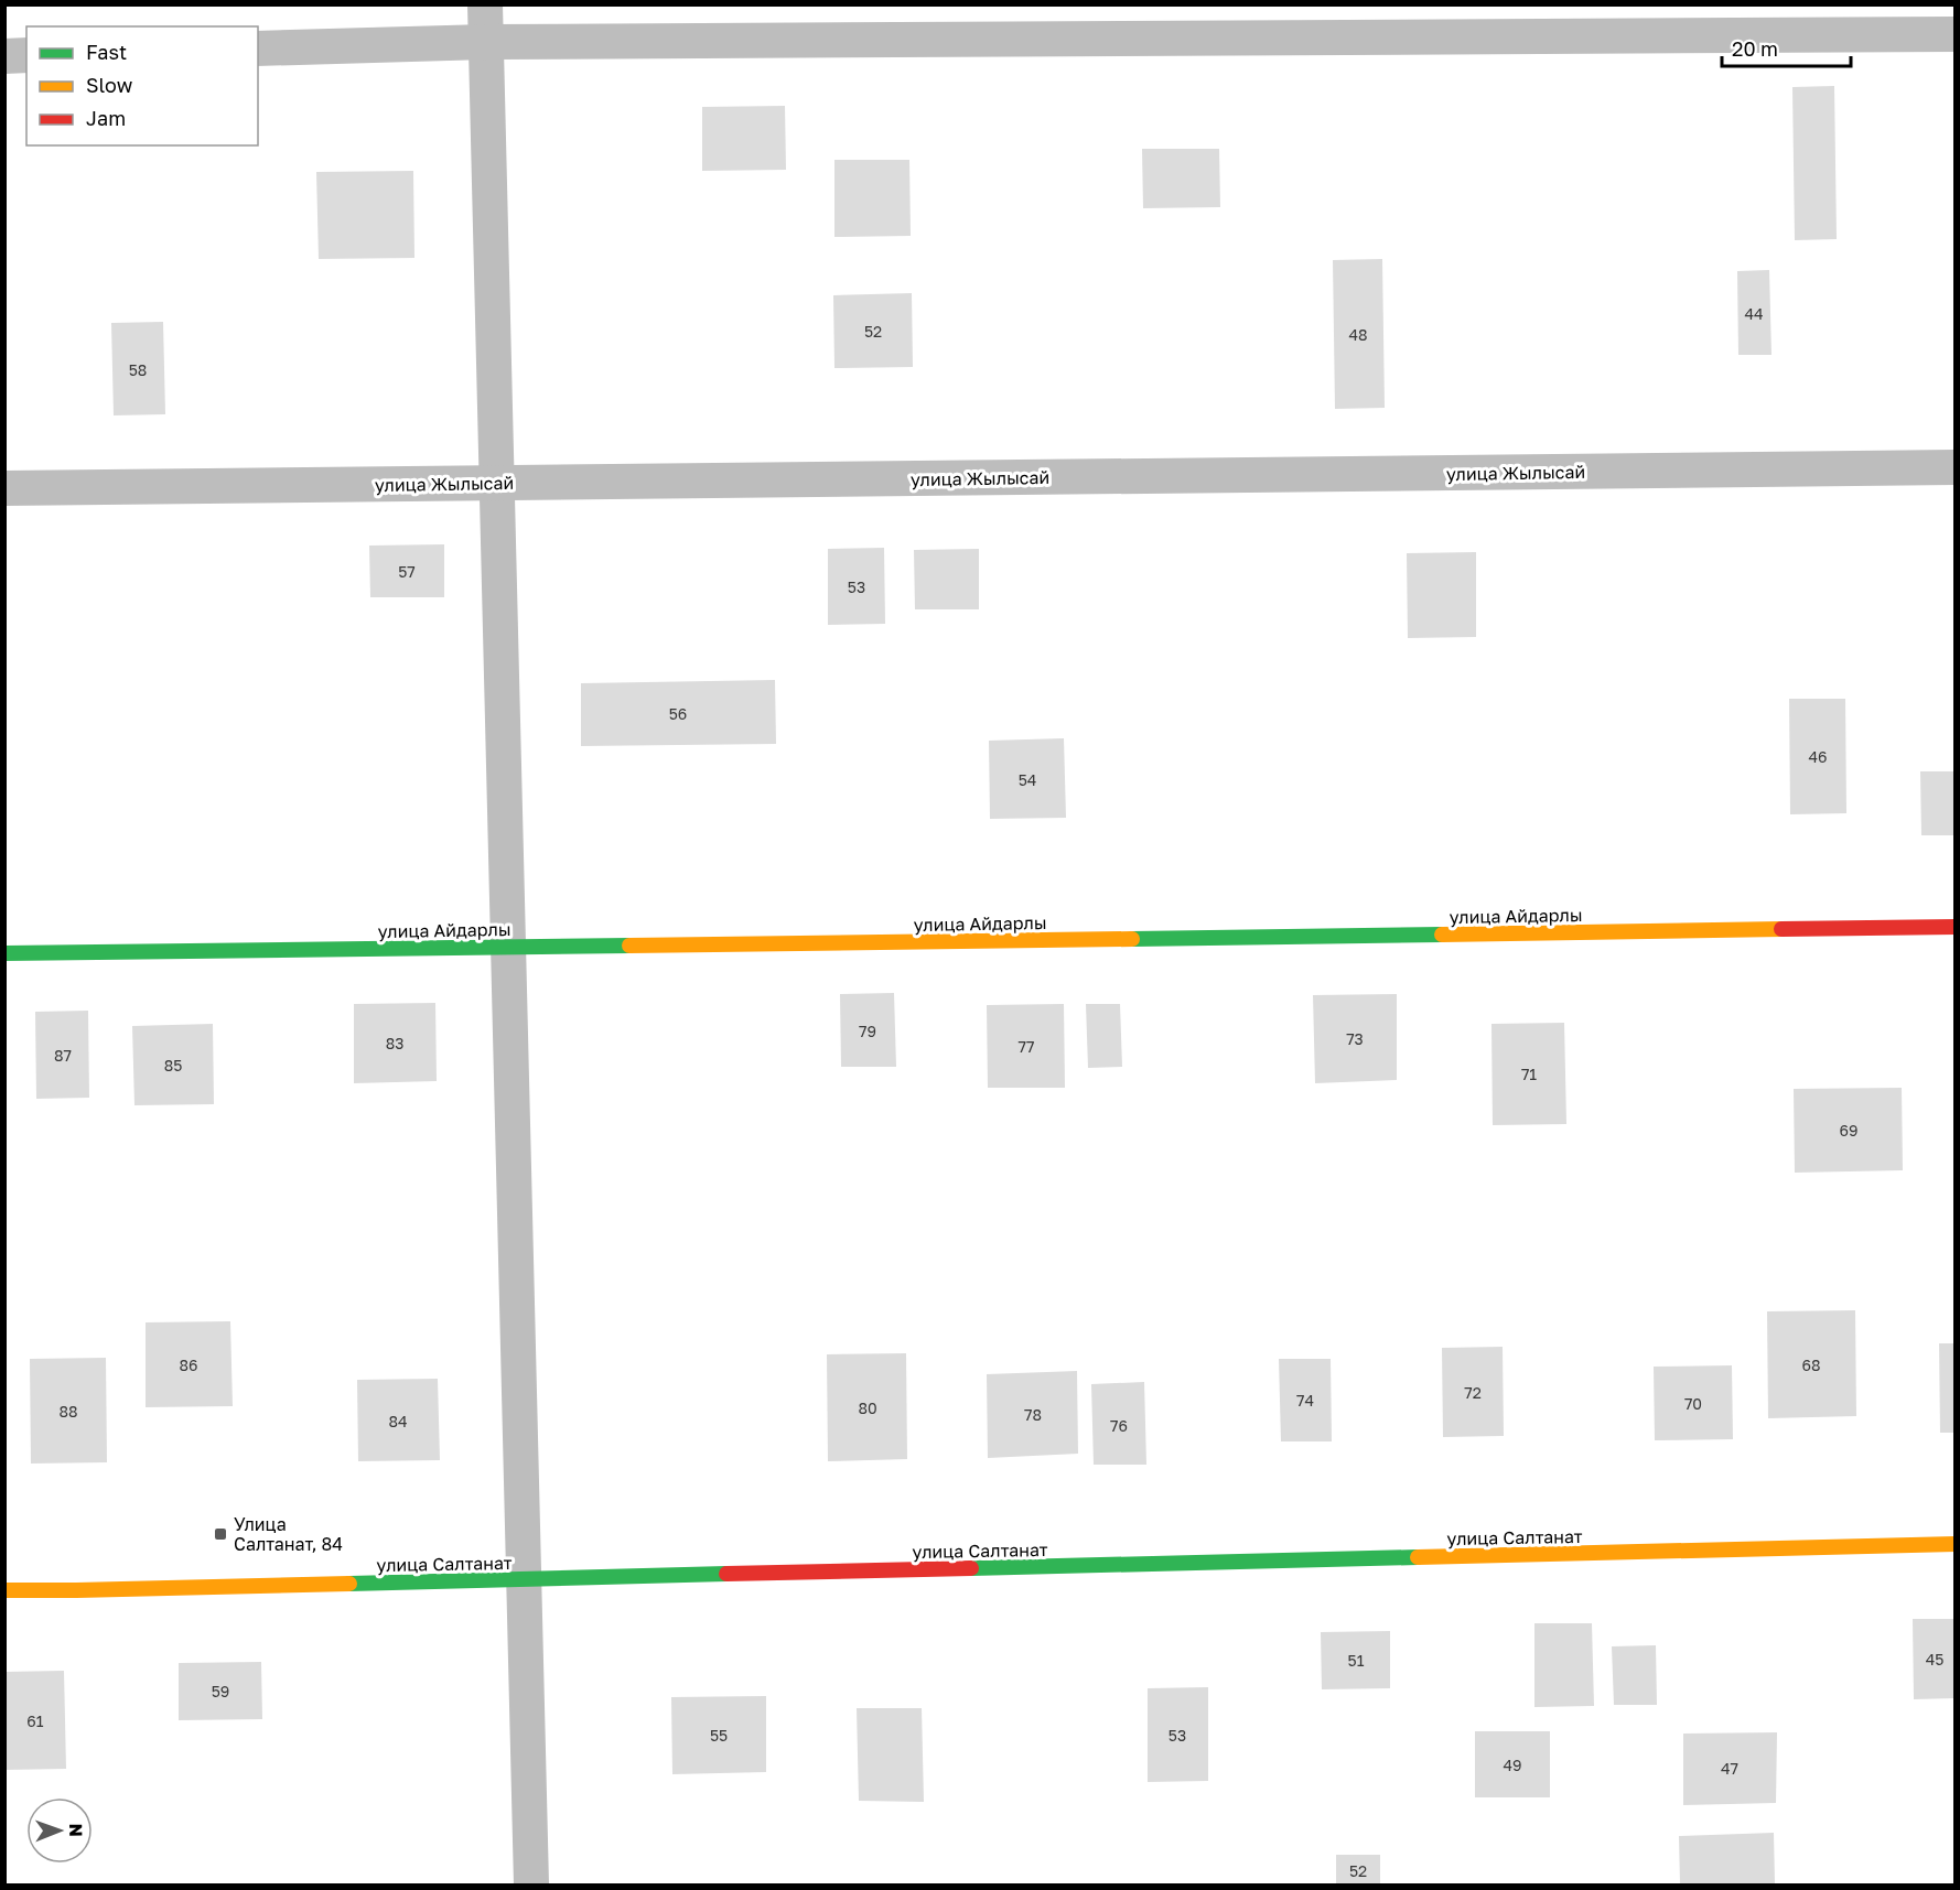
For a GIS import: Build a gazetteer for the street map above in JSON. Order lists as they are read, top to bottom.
{
  "streets": {
    "street": ["улица Жылысай", "улица Айдарлы", "улица Салтанат"]
  },
  "places": {
    "transit": ["Улица Салтанат, 84"]
  },
  "house_numbers": [
    "44",
    "52",
    "48",
    "58",
    "57",
    "53",
    "56",
    "46",
    "54",
    "79",
    "73",
    "83",
    "77",
    "87",
    "85",
    "71",
    "69",
    "86",
    "68",
    "72",
    "74",
    "70",
    "80",
    "88",
    "78",
    "84",
    "76",
    "45",
    "51",
    "59",
    "61",
    "55",
    "53",
    "49",
    "47",
    "52"
  ],
  "legend": ["Fast", "Slow", "Jam"],
  "scale_bar": "20 m",
  "north": "right"
}
